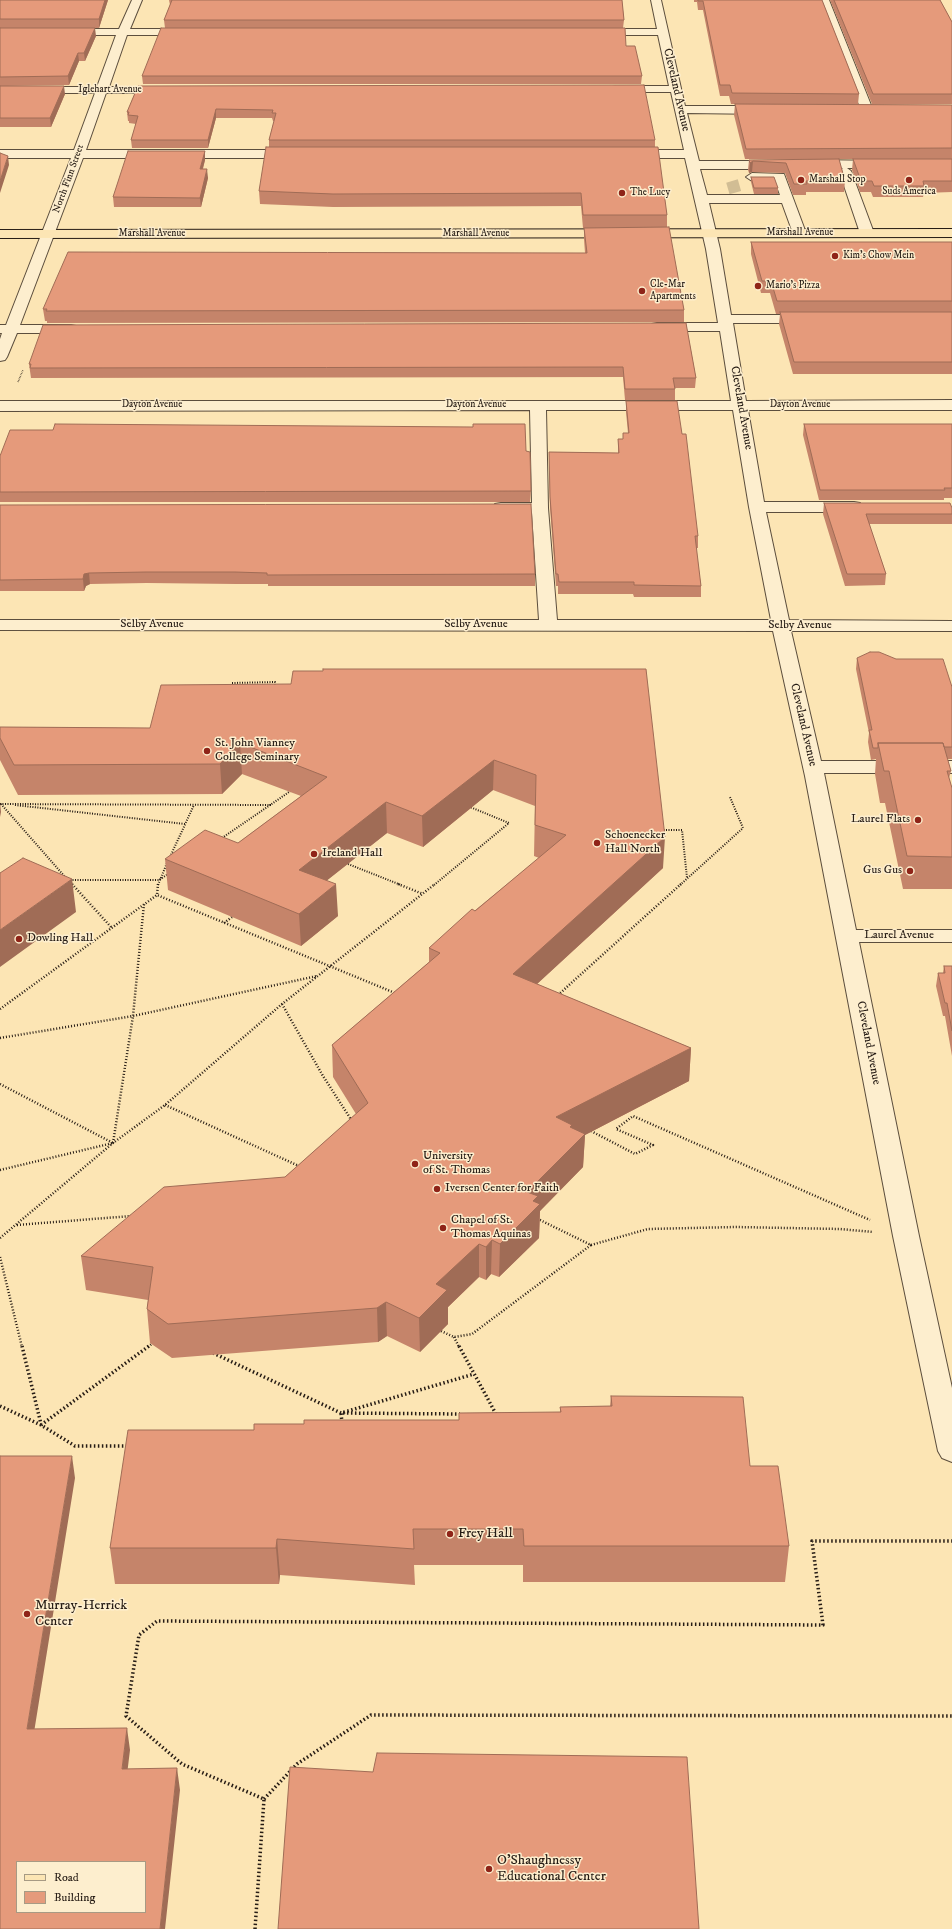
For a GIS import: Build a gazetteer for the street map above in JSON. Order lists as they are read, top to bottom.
{
  "streets": {
    "main road": ["Marshall Avenue"],
    "street": [
      "Iglehart Avenue",
      "Cleveland Avenue",
      "North Finn Street",
      "Dayton Avenue",
      "Selby Avenue",
      "Laurel Avenue"
    ]
  },
  "crossings": [
    ["Iglehart Avenue", "North Finn Street"],
    ["Cleveland Avenue", "Marshall Avenue"],
    ["Cleveland Avenue", "Dayton Avenue"],
    ["Cleveland Avenue", "Selby Avenue"],
    ["Cleveland Avenue", "Laurel Avenue"],
    ["North Finn Street", "Marshall Avenue"]
  ],
  "places": [
    "Marshall Stop",
    "Suds America",
    "The Lucy",
    "Kim's Chow Mein",
    "Mario's Pizza",
    "Cle-Mar Apartments",
    "St. John Vianney College Seminary",
    "Laurel Flats",
    "Schoenecker Hall North",
    "Ireland Hall",
    "Gus Gus",
    "Dowling Hall",
    "University of St. Thomas",
    "Iversen Center for Faith",
    "Chapel of St. Thomas Aquinas",
    "Frey Hall",
    "Murray-Herrick Center",
    "O'Shaughnessy Educational Center"
  ],
  "legend": ["Road", "Building"]
}
